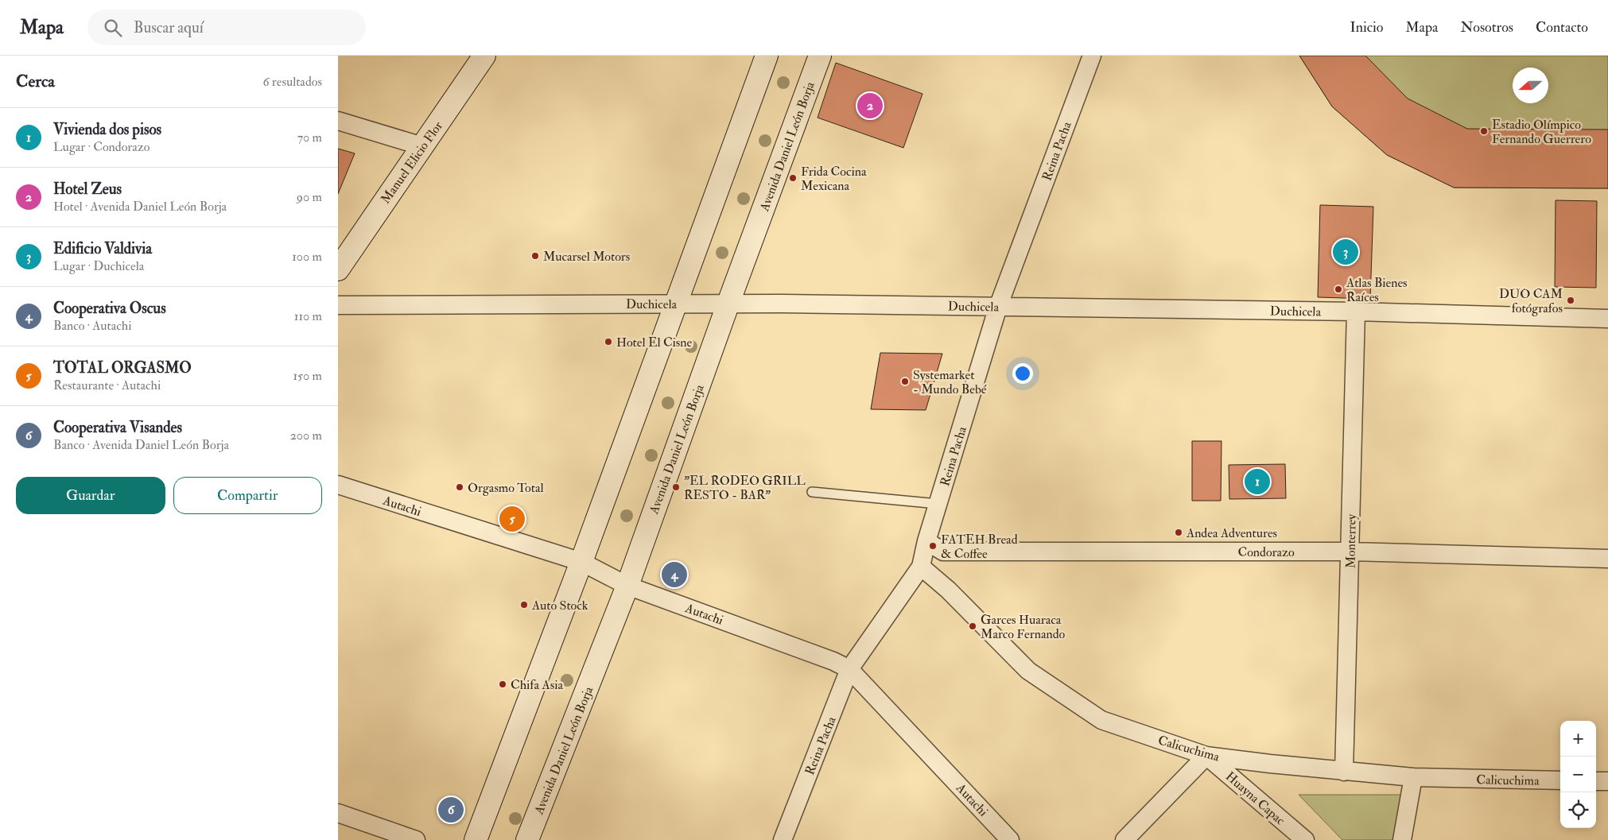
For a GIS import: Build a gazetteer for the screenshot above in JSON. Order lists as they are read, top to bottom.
{
  "streets": {
    "main road": ["Avenida Daniel León Borja", "Manuel Elicio Flor"],
    "street": [
      "Reina Pacha",
      "Duchicela",
      "Autachi",
      "Monterrey",
      "Condorazo",
      "Calicuchima",
      "Huayna Capac"
    ]
  },
  "crossings": [
    ["Avenida Daniel León Borja", "Duchicela"],
    ["Avenida Daniel León Borja", "Autachi"],
    ["Reina Pacha", "Duchicela"],
    ["Reina Pacha", "Autachi"],
    ["Reina Pacha", "Condorazo"],
    ["Reina Pacha", "Calicuchima"],
    ["Duchicela", "Monterrey"],
    ["Monterrey", "Condorazo"],
    ["Monterrey", "Calicuchima"],
    ["Calicuchima", "Huayna Capac"]
  ],
  "places": [
    "Estadio Olímpico Fernando Guerrero",
    "Frida Cocina Mexicana",
    "Mucarsel Motors",
    "Atlas Bienes Raíces",
    "DUO CAM fotógrafos",
    "Hotel El Cisne",
    "Systemarket - Mundo Bebé",
    "Orgasmo Total",
    "\"EL RODEO GRILL RESTO - BAR\"",
    "Andea Adventures",
    "FATEH Bread & Coffee",
    "Auto Stock",
    "Garces Huaraca Marco Fernando",
    "Chifa Asia"
  ],
  "north": "left",
  "page": {
    "header": "Mapa",
    "search": "Buscar aquí",
    "nav": [
      "Inicio",
      "Mapa",
      "Nosotros",
      "Contacto"
    ],
    "heading": ["Cerca", "6 resultados"],
    "pins": [
      "2",
      "3",
      "1",
      "5",
      "4",
      "6"
    ],
    "list": [
      {
        "mark": "1",
        "name": "Vivienda dos pisos",
        "note": "Lugar · Condorazo",
        "value": "70 m"
      },
      {
        "mark": "2",
        "name": "Hotel Zeus",
        "note": "Hotel · Avenida Daniel León Borja",
        "value": "90 m"
      },
      {
        "mark": "3",
        "name": "Edificio Valdivia",
        "note": "Lugar · Duchicela",
        "value": "100 m"
      },
      {
        "mark": "4",
        "name": "Cooperativa Oscus",
        "note": "Banco · Autachi",
        "value": "110 m"
      },
      {
        "mark": "5",
        "name": "TOTAL ORGASMO",
        "note": "Restaurante · Autachi",
        "value": "150 m"
      },
      {
        "mark": "6",
        "name": "Cooperativa Visandes",
        "note": "Banco · Avenida Daniel León Borja",
        "value": "200 m"
      }
    ],
    "buttons": ["Guardar", "Compartir"],
    "map_buttons": ["+", "−"]
  }
}
